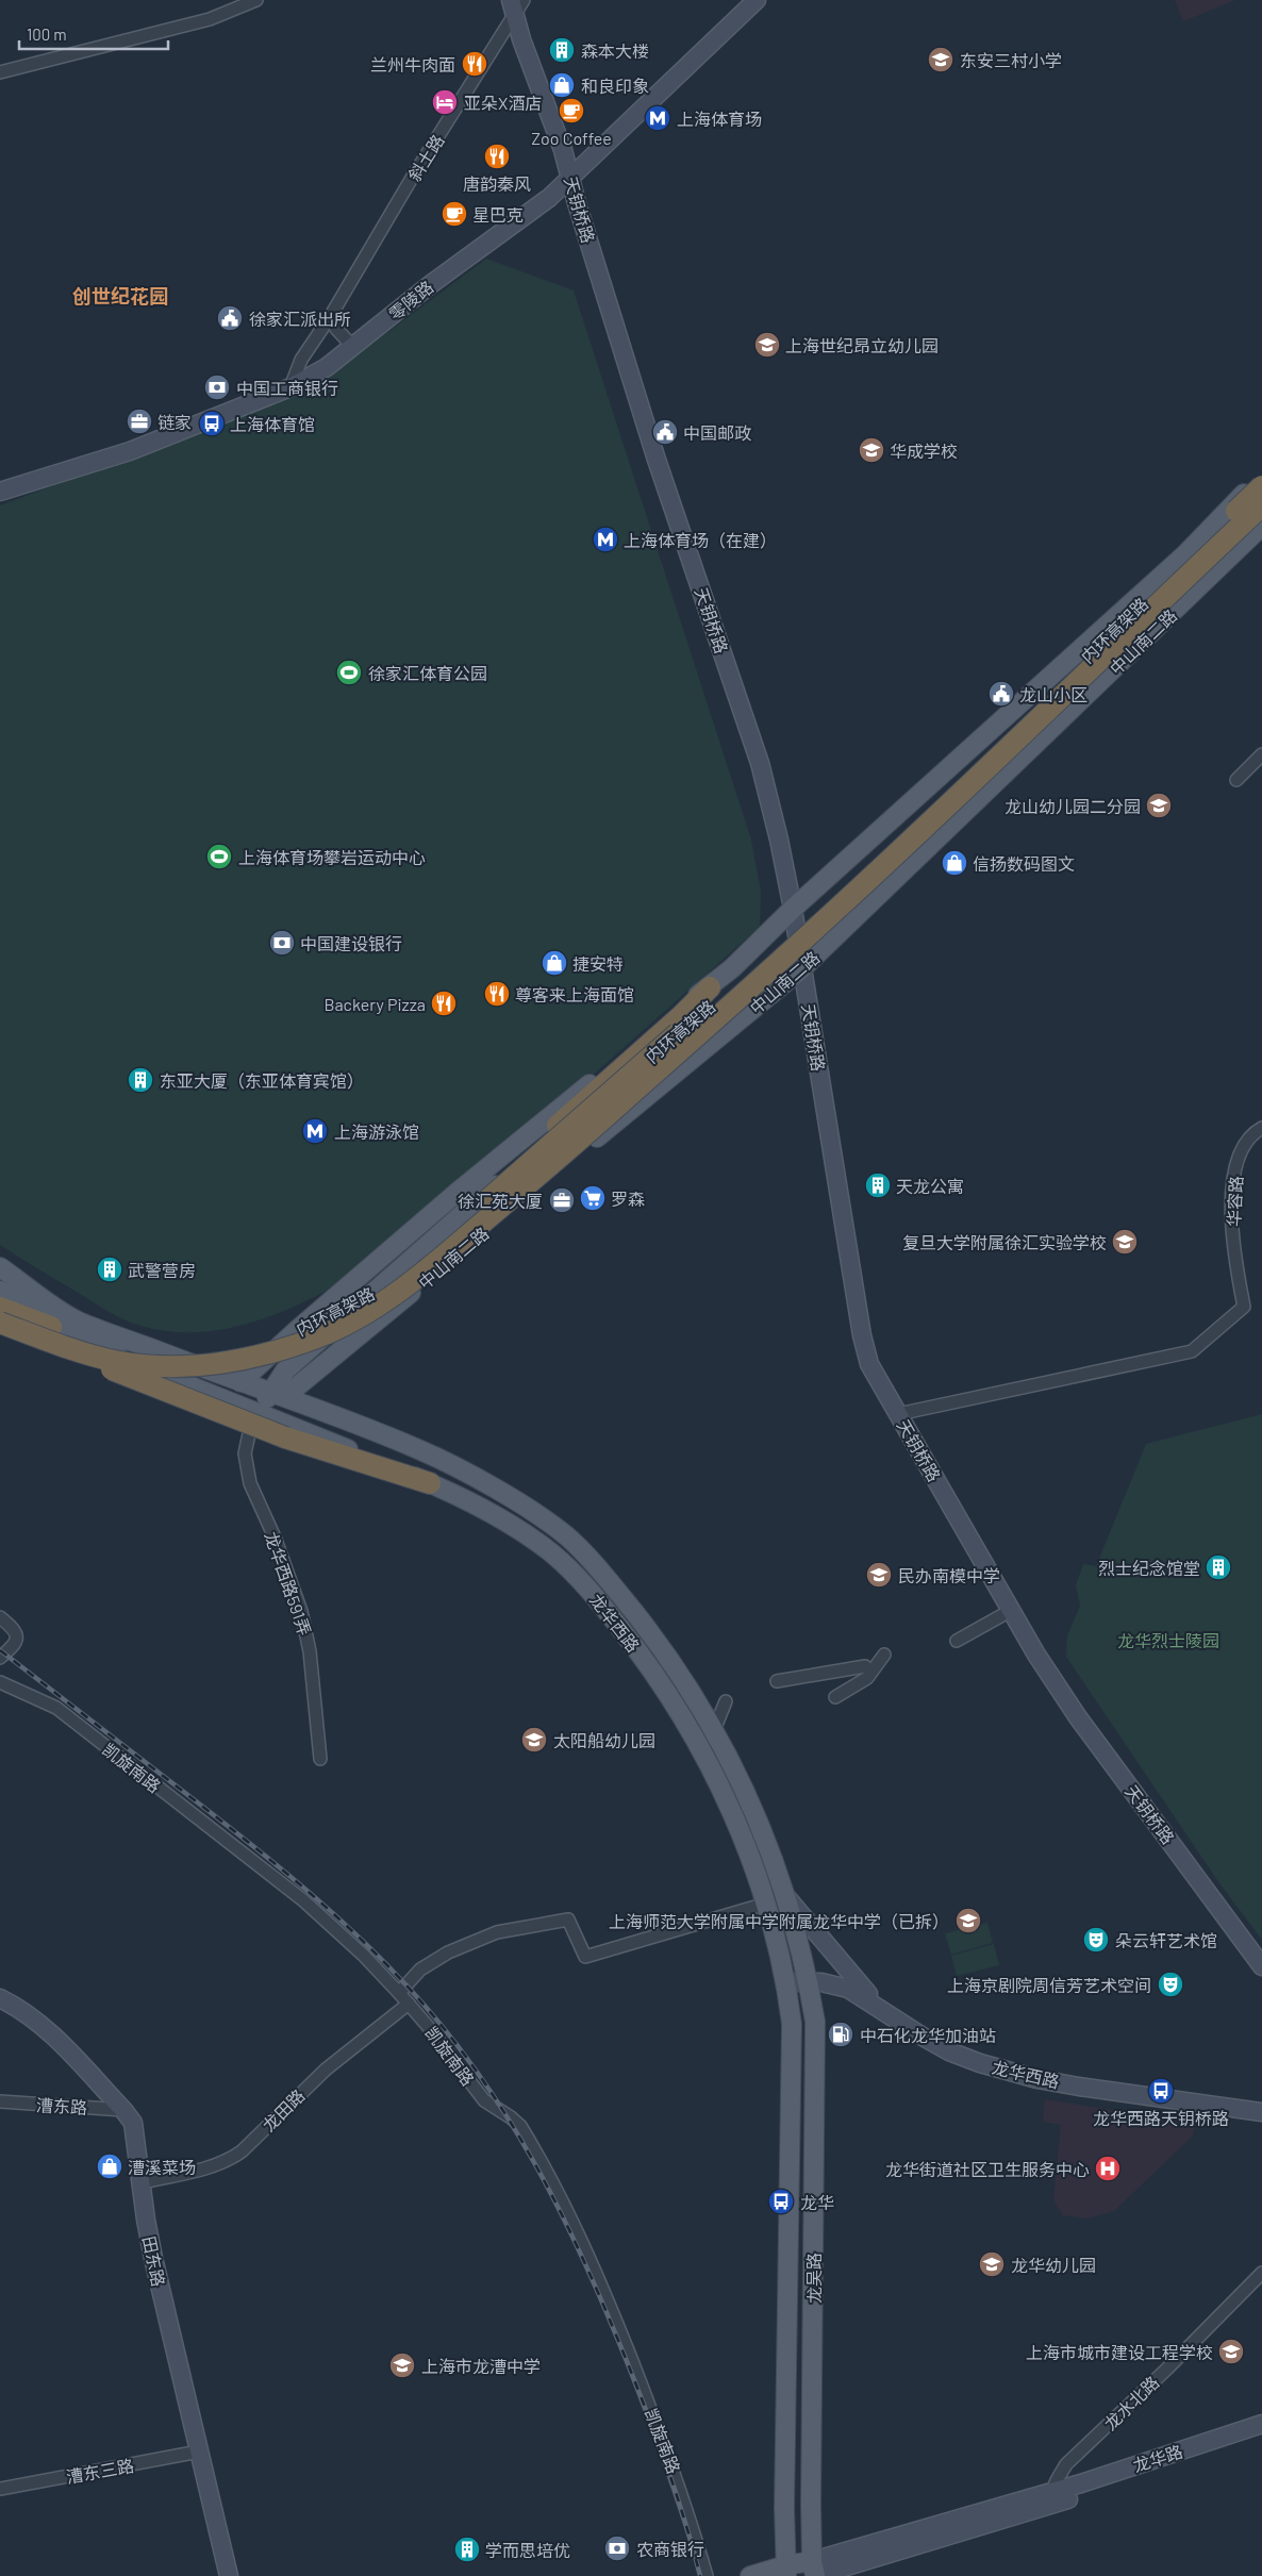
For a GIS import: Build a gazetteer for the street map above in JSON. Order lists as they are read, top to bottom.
{
  "streets": {
    "highway": ["内环高架路"],
    "main road": ["中山南二路", "龙华西路", "龙吴路"],
    "street": [
      "斜土路",
      "天钥桥路",
      "零陵路",
      "华容路",
      "龙华西路591弄",
      "凯旋南路",
      "漕东路",
      "龙田路",
      "田东路",
      "龙水北路",
      "龙华路",
      "漕东三路"
    ]
  },
  "crossings": [
    ["斜土路", "天钥桥路"],
    ["斜土路", "零陵路"],
    ["天钥桥路", "零陵路"],
    ["天钥桥路", "中山南二路"],
    ["天钥桥路", "华容路"],
    ["中山南二路", "龙华西路591弄"],
    ["中山南二路", "龙华西路"],
    ["龙华西路591弄", "龙华西路"],
    ["龙华西路", "龙吴路"],
    ["凯旋南路", "龙田路"],
    ["漕东路", "田东路"],
    ["龙田路", "田东路"],
    ["田东路", "漕东三路"],
    ["龙水北路", "龙华路"]
  ],
  "districts": ["创世纪花园"],
  "parks": ["龙华烈士陵园"],
  "places": {
    "building": [
      "森本大楼",
      "东亚大厦（东亚体育宾馆）",
      "天龙公寓",
      "武警营房",
      "烈士纪念馆堂",
      "学而思培优"
    ],
    "school or university": [
      "东安三村小学",
      "上海世纪昂立幼儿园",
      "华成学校",
      "龙山幼儿园二分园",
      "复旦大学附属徐汇实验学校",
      "民办南模中学",
      "太阳船幼儿园",
      "上海师范大学附属中学附属龙华中学（已拆）",
      "龙华幼儿园",
      "上海市城市建设工程学校",
      "上海市龙漕中学"
    ],
    "restaurant": [
      "兰州牛肉面",
      "唐韵秦风",
      "尊客来上海面馆",
      "Backery Pizza"
    ],
    "shop": [
      "和良印象",
      "信扬数码图文",
      "捷安特",
      "漕溪菜场"
    ],
    "hotel": ["亚朵X酒店"],
    "cafe": ["Zoo Coffee", "星巴克"],
    "metro station": ["上海体育场", "上海体育场（在建）", "上海游泳馆"],
    "public building": ["徐家汇派出所", "中国邮政", "龙山小区"],
    "bank": ["中国工商银行", "中国建设银行", "农商银行"],
    "office": ["链家", "徐汇苑大厦"],
    "bus stop": ["上海体育馆", "龙华西路天钥桥路", "龙华"],
    "sports": ["徐家汇体育公园", "上海体育场攀岩运动中心"],
    "supermarket": ["罗森"],
    "theatre": ["朵云轩艺术馆", "上海京剧院周信芳艺术空间"],
    "fuel station": ["中石化龙华加油站"],
    "hospital": ["龙华街道社区卫生服务中心"]
  },
  "scale_bar": "100 m"
}
